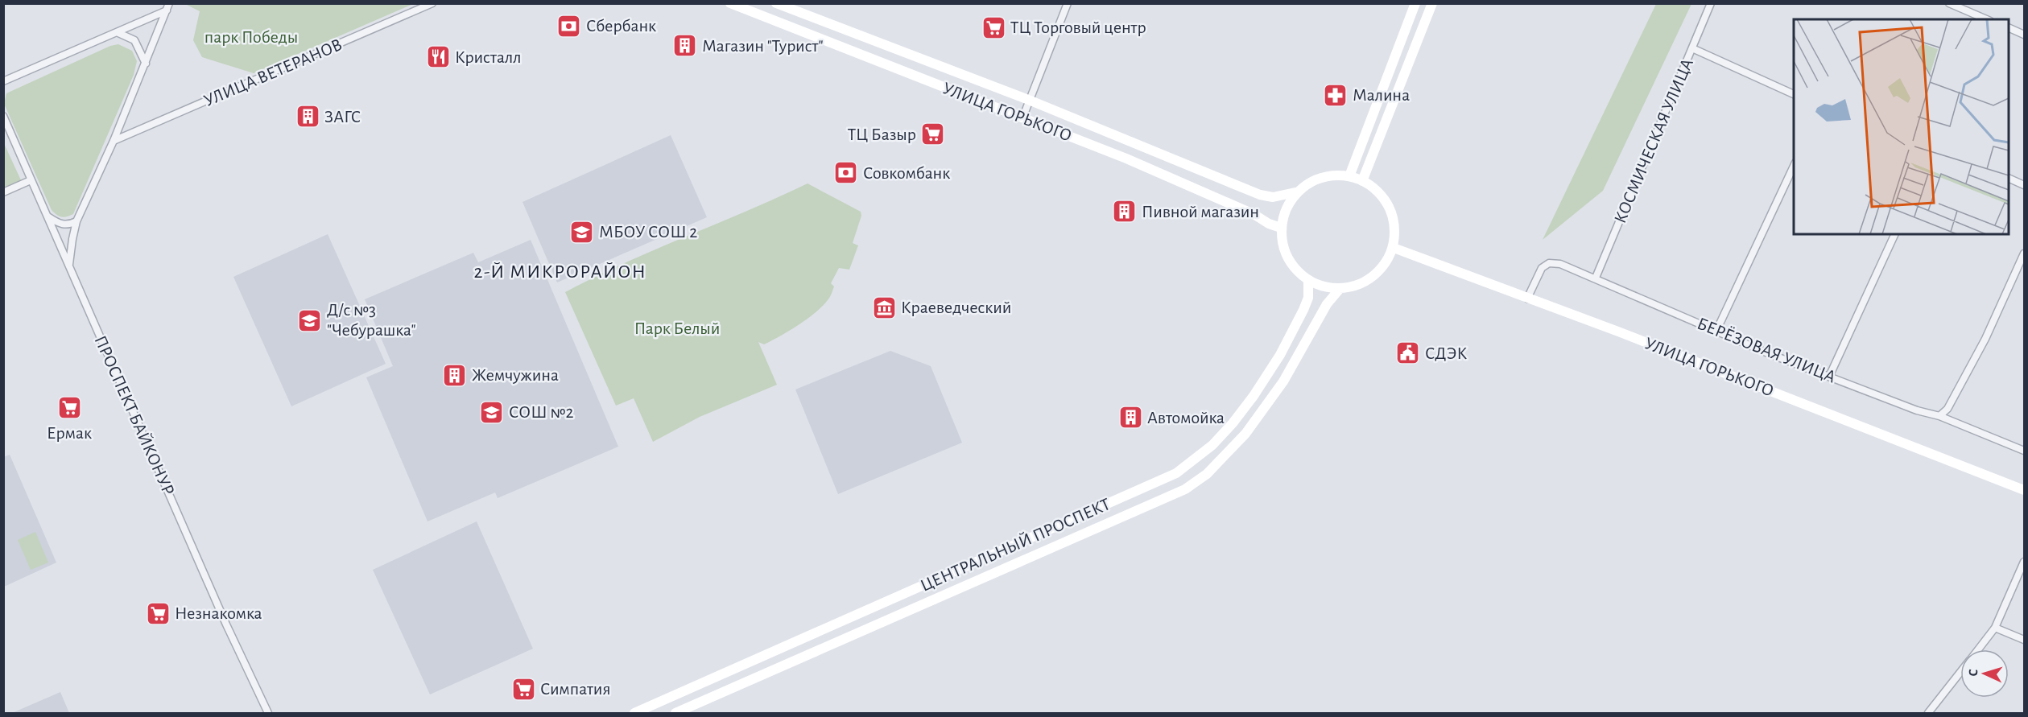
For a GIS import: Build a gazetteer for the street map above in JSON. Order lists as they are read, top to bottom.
{
  "streets": {
    "main road": ["УЛИЦА ГОРЬКОГО", "ЦЕНТРАЛЬНЫЙ ПРОСПЕКТ"],
    "street": [
      "УЛИЦА ВЕТЕРАНОВ",
      "КОСМИЧЕСКАЯ УЛИЦА",
      "БЕРЁЗОВАЯ УЛИЦА",
      "ПРОСПЕКТ БАЙКОНУР"
    ]
  },
  "crossings": [
    ["УЛИЦА ГОРЬКОГО", "БЕРЁЗОВАЯ УЛИЦА"],
    ["УЛИЦА ГОРЬКОГО", "ЦЕНТРАЛЬНЫЙ ПРОСПЕКТ"],
    ["КОСМИЧЕСКАЯ УЛИЦА", "БЕРЁЗОВАЯ УЛИЦА"]
  ],
  "districts": ["2-Й МИКРОРАЙОН"],
  "parks": ["парк Победы", "Парк Белый"],
  "places": {
    "bank": ["Сбербанк", "Совкомбанк"],
    "supermarket": [
      "ТЦ Торговый центр",
      "ТЦ Базыр",
      "Ермак",
      "Незнакомка",
      "Симпатия"
    ],
    "building": [
      "Магазин \"Турист\"",
      "ЗАГС",
      "Пивной магазин",
      "Жемчужина",
      "Автомойка"
    ],
    "restaurant": ["Кристалл"],
    "pharmacy": ["Малина"],
    "school or university": ["МБОУ СОШ 2", "Д/c №3 \"Чебурашка\"", "СОШ №2"],
    "museum": ["Краеведческий"],
    "public building": ["СДЭК"]
  },
  "north": "left"
}
